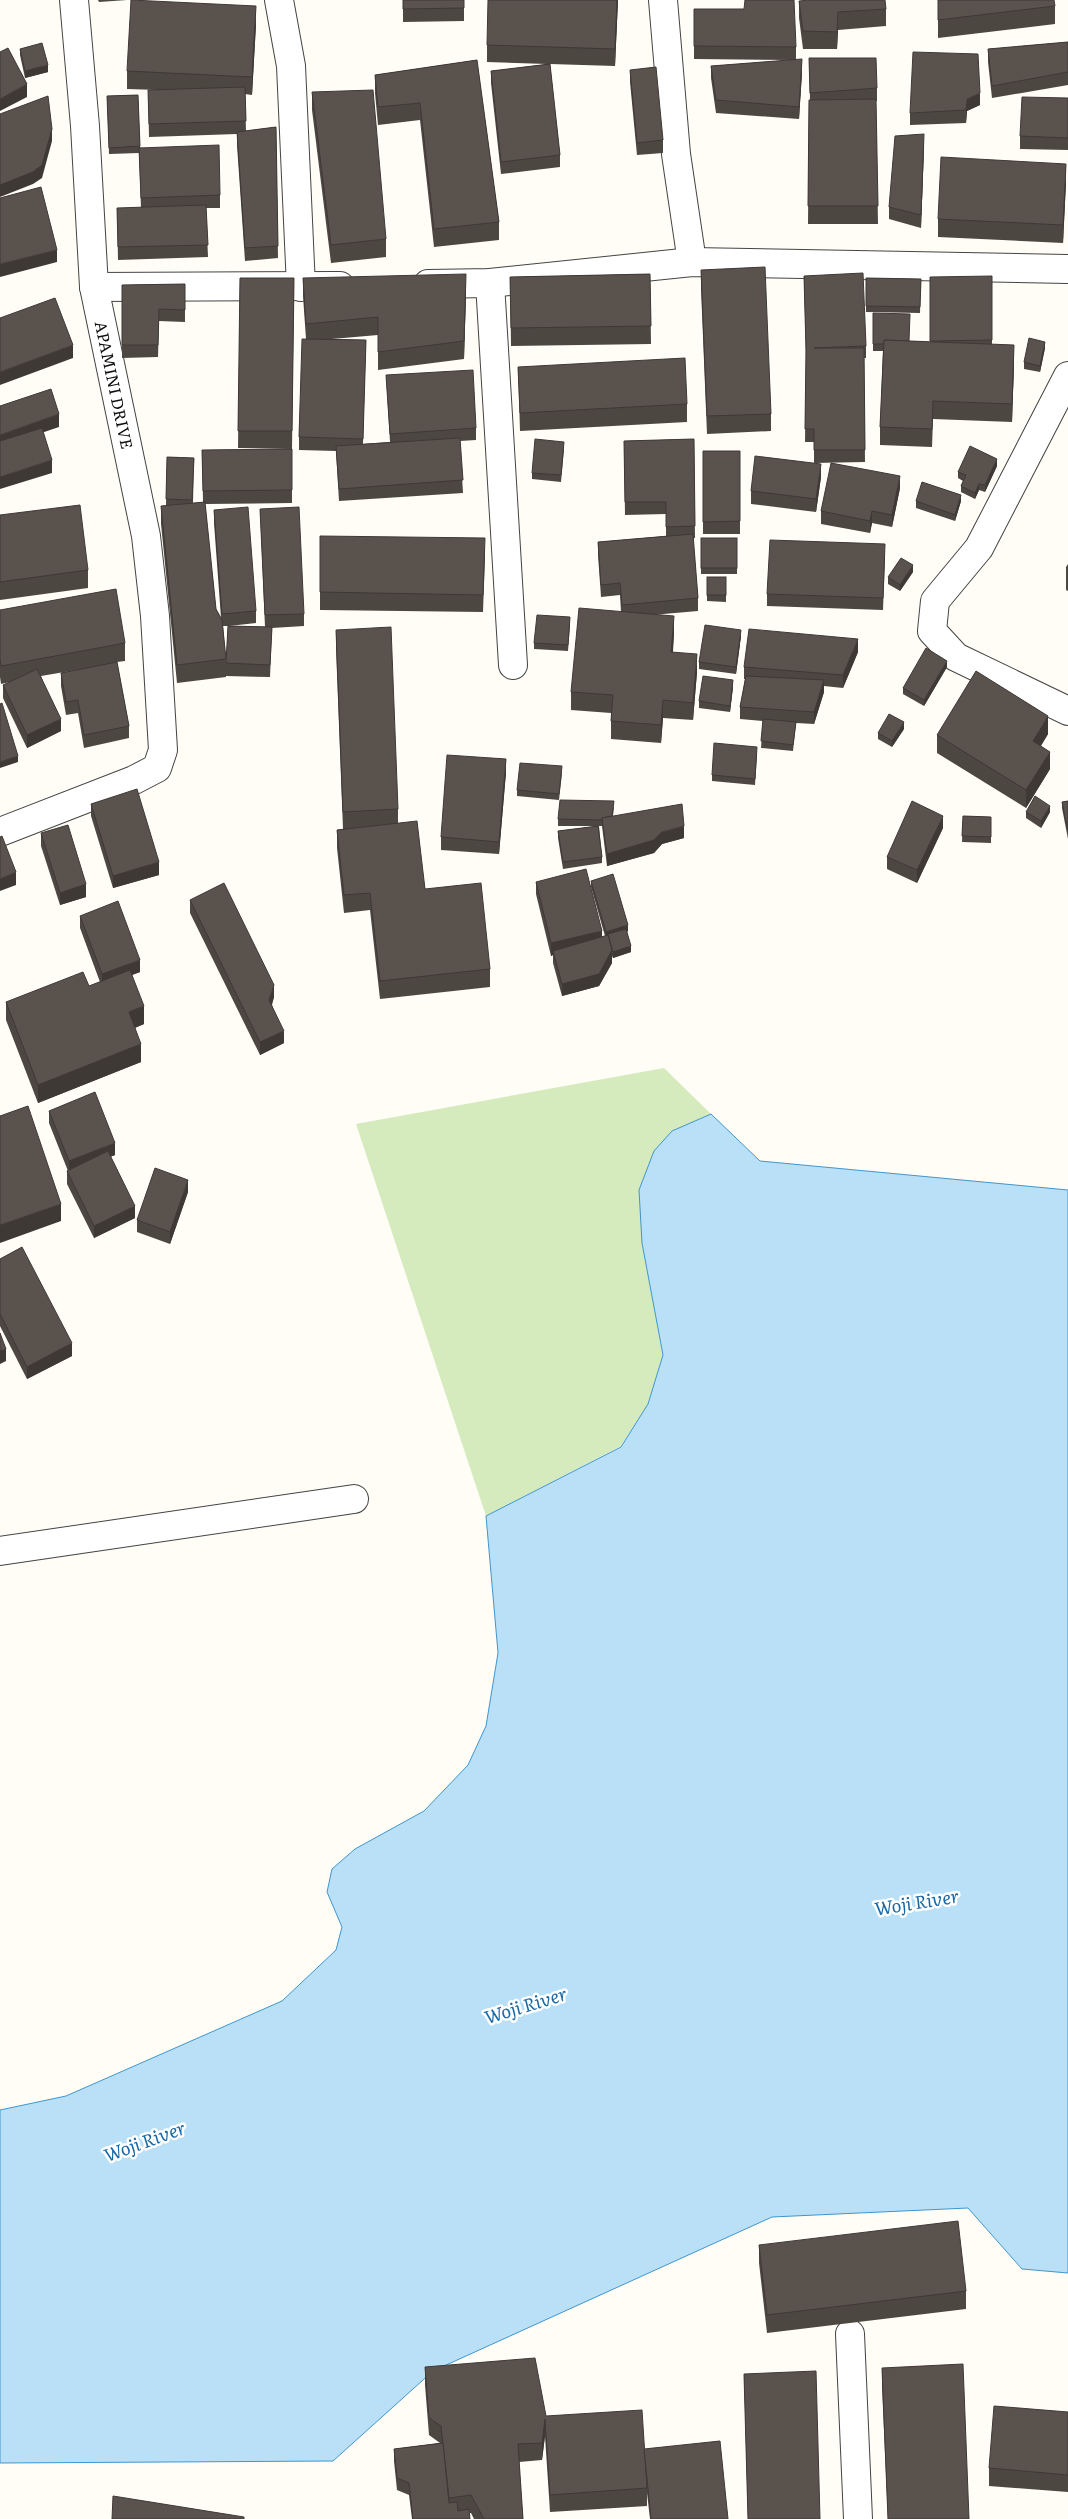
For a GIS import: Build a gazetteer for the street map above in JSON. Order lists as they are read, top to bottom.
{
  "streets": {
    "street": ["APAMINI DRIVE"]
  },
  "water": ["Woji River"]
}
